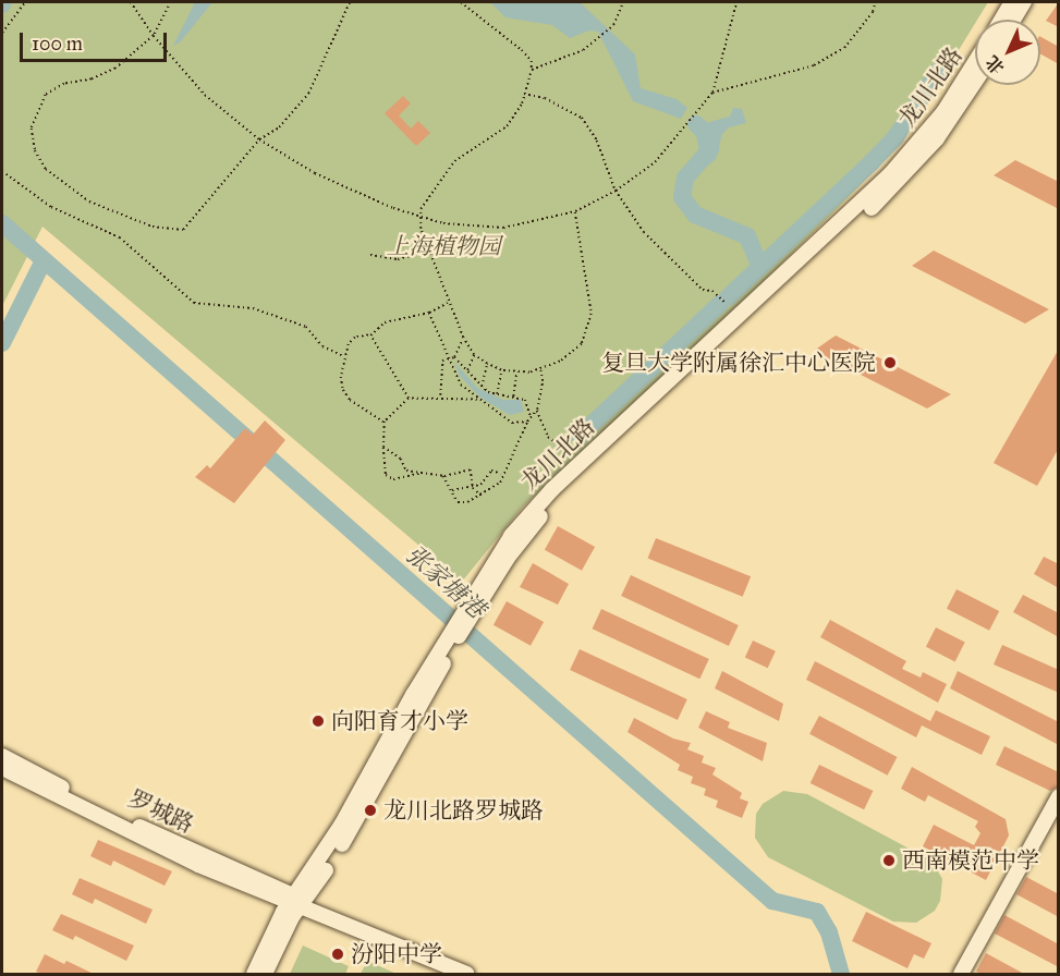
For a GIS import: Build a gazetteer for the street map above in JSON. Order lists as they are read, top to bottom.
{
  "streets": {
    "street": ["龙川北路", "罗城路"]
  },
  "crossings": [
    ["龙川北路", "罗城路"]
  ],
  "water": ["张家塘港"],
  "parks": ["上海植物园"],
  "places": [
    "复旦大学附属徐汇中心医院",
    "向阳育才小学",
    "龙川北路罗城路",
    "西南模范中学",
    "汾阳中学"
  ],
  "scale_bar": "100 m",
  "north": "bottom left"
}
